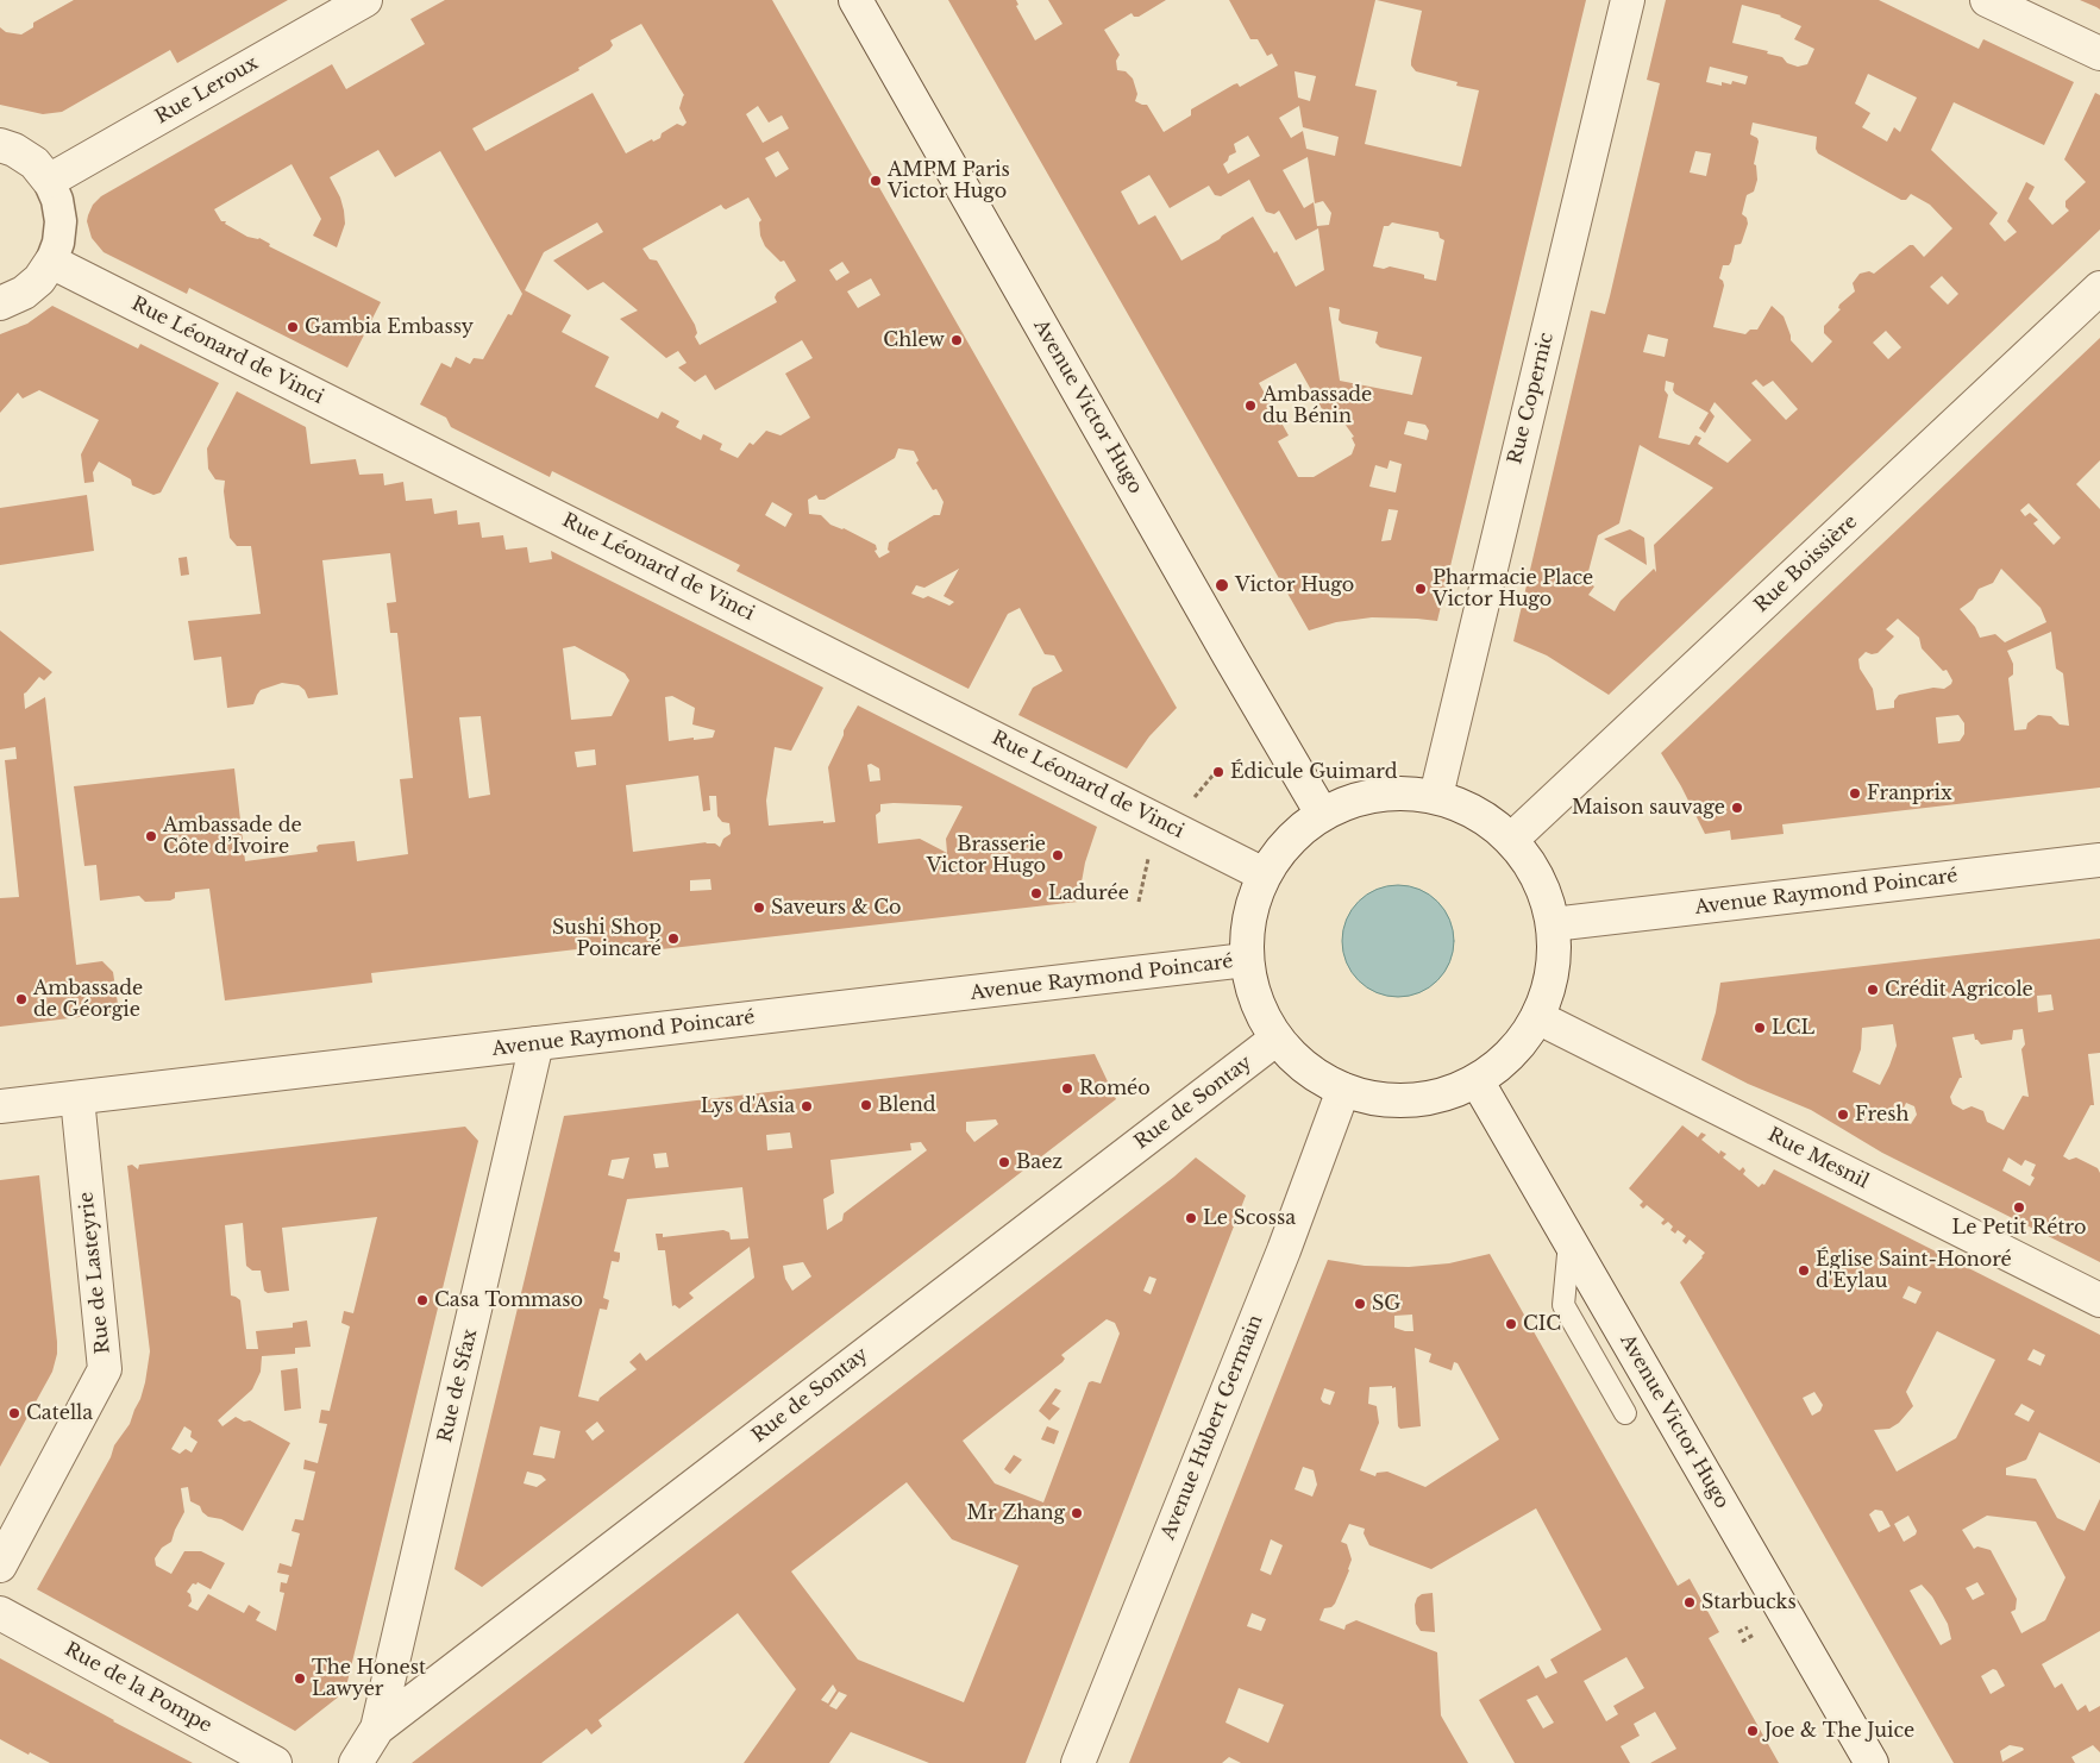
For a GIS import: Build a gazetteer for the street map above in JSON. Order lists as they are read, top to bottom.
{
  "streets": {
    "street": [
      "Rue Leroux",
      "Rue Léonard de Vinci",
      "Rue Copernic",
      "Avenue Victor Hugo",
      "Rue Boissière",
      "Avenue Raymond Poincaré",
      "Rue de Sontay",
      "Rue Mesnil",
      "Rue de Lasteyrie",
      "Rue de Sfax",
      "Avenue Hubert Germain",
      "Rue de la Pompe"
    ]
  },
  "crossings": [
    ["Avenue Raymond Poincaré", "Rue de Lasteyrie"],
    ["Avenue Raymond Poincaré", "Rue de Sfax"],
    ["Rue de Sontay", "Rue de Sfax"]
  ],
  "places": [
    "AMPM Paris Victor Hugo",
    "Gambia Embassy",
    "Chlew",
    "Ambassade du Bénin",
    "Victor Hugo",
    "Pharmacie Place Victor Hugo",
    "Édicule Guimard",
    "Franprix",
    "Maison sauvage",
    "Ambassade de Côte d’Ivoire",
    "Brasserie Victor Hugo",
    "Ladurée",
    "Saveurs & Co",
    "Sushi Shop Poincaré",
    "Crédit Agricole",
    "Ambassade de Géorgie",
    "LCL",
    "Roméo",
    "Blend",
    "Lys d'Asia",
    "Fresh",
    "Baez",
    "Le Petit Rétro",
    "Le Scossa",
    "Église Saint-Honoré d'Eylau",
    "Casa Tommaso",
    "SG",
    "CIC",
    "Catella",
    "Mr Zhang",
    "Starbucks",
    "The Honest Lawyer",
    "Joe & The Juice"
  ]
}
